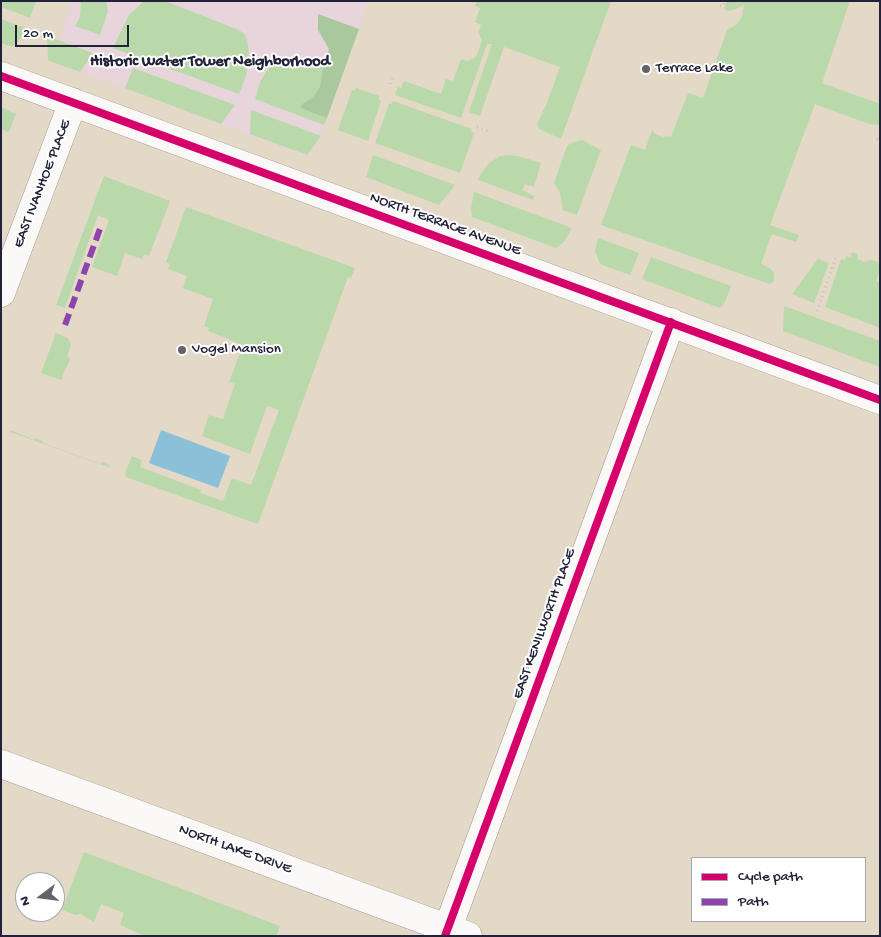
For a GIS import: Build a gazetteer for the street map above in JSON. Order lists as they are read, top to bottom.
{
  "streets": {
    "street": [
      "EAST IVANHOE PLACE",
      "NORTH TERRACE AVENUE",
      "EAST KENILWORTH PLACE",
      "NORTH LAKE DRIVE"
    ]
  },
  "crossings": [
    ["EAST IVANHOE PLACE", "NORTH TERRACE AVENUE"],
    ["NORTH TERRACE AVENUE", "EAST KENILWORTH PLACE"],
    ["EAST KENILWORTH PLACE", "NORTH LAKE DRIVE"]
  ],
  "districts": ["Historic Water Tower Neighborhood"],
  "places": ["Terrace Lake", "Vogel Mansion"],
  "legend": ["Cycle path", "Path"],
  "scale_bar": "20 m",
  "north": "left"
}
